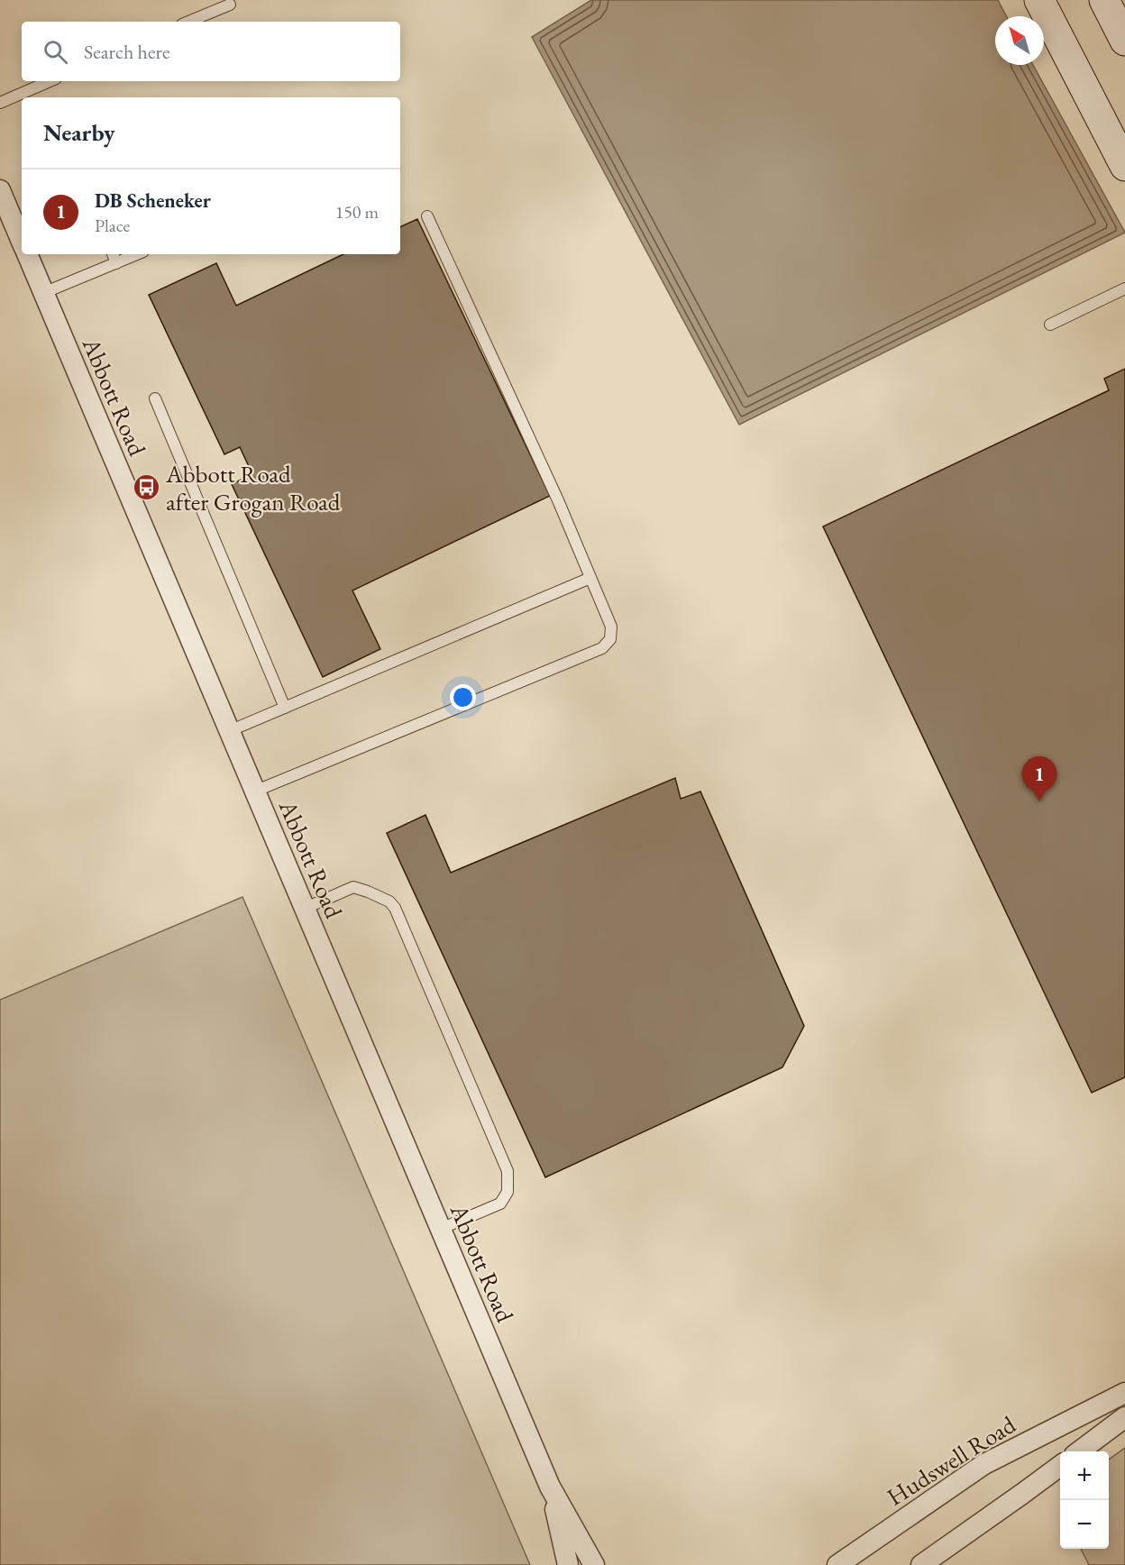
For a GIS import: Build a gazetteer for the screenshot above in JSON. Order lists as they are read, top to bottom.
{
  "streets": {
    "street": ["Abbott Road", "Hudswell Road"]
  },
  "places": {
    "bus stop": ["Abbott Road after Grogan Road"]
  },
  "north": "top left",
  "page": {
    "search": "Search here",
    "heading": "Nearby",
    "list": [
      {
        "mark": "1",
        "name": "DB Scheneker",
        "note": "Place",
        "value": "150 m"
      }
    ],
    "pins": "1",
    "map_buttons": ["+", "−"]
  }
}
